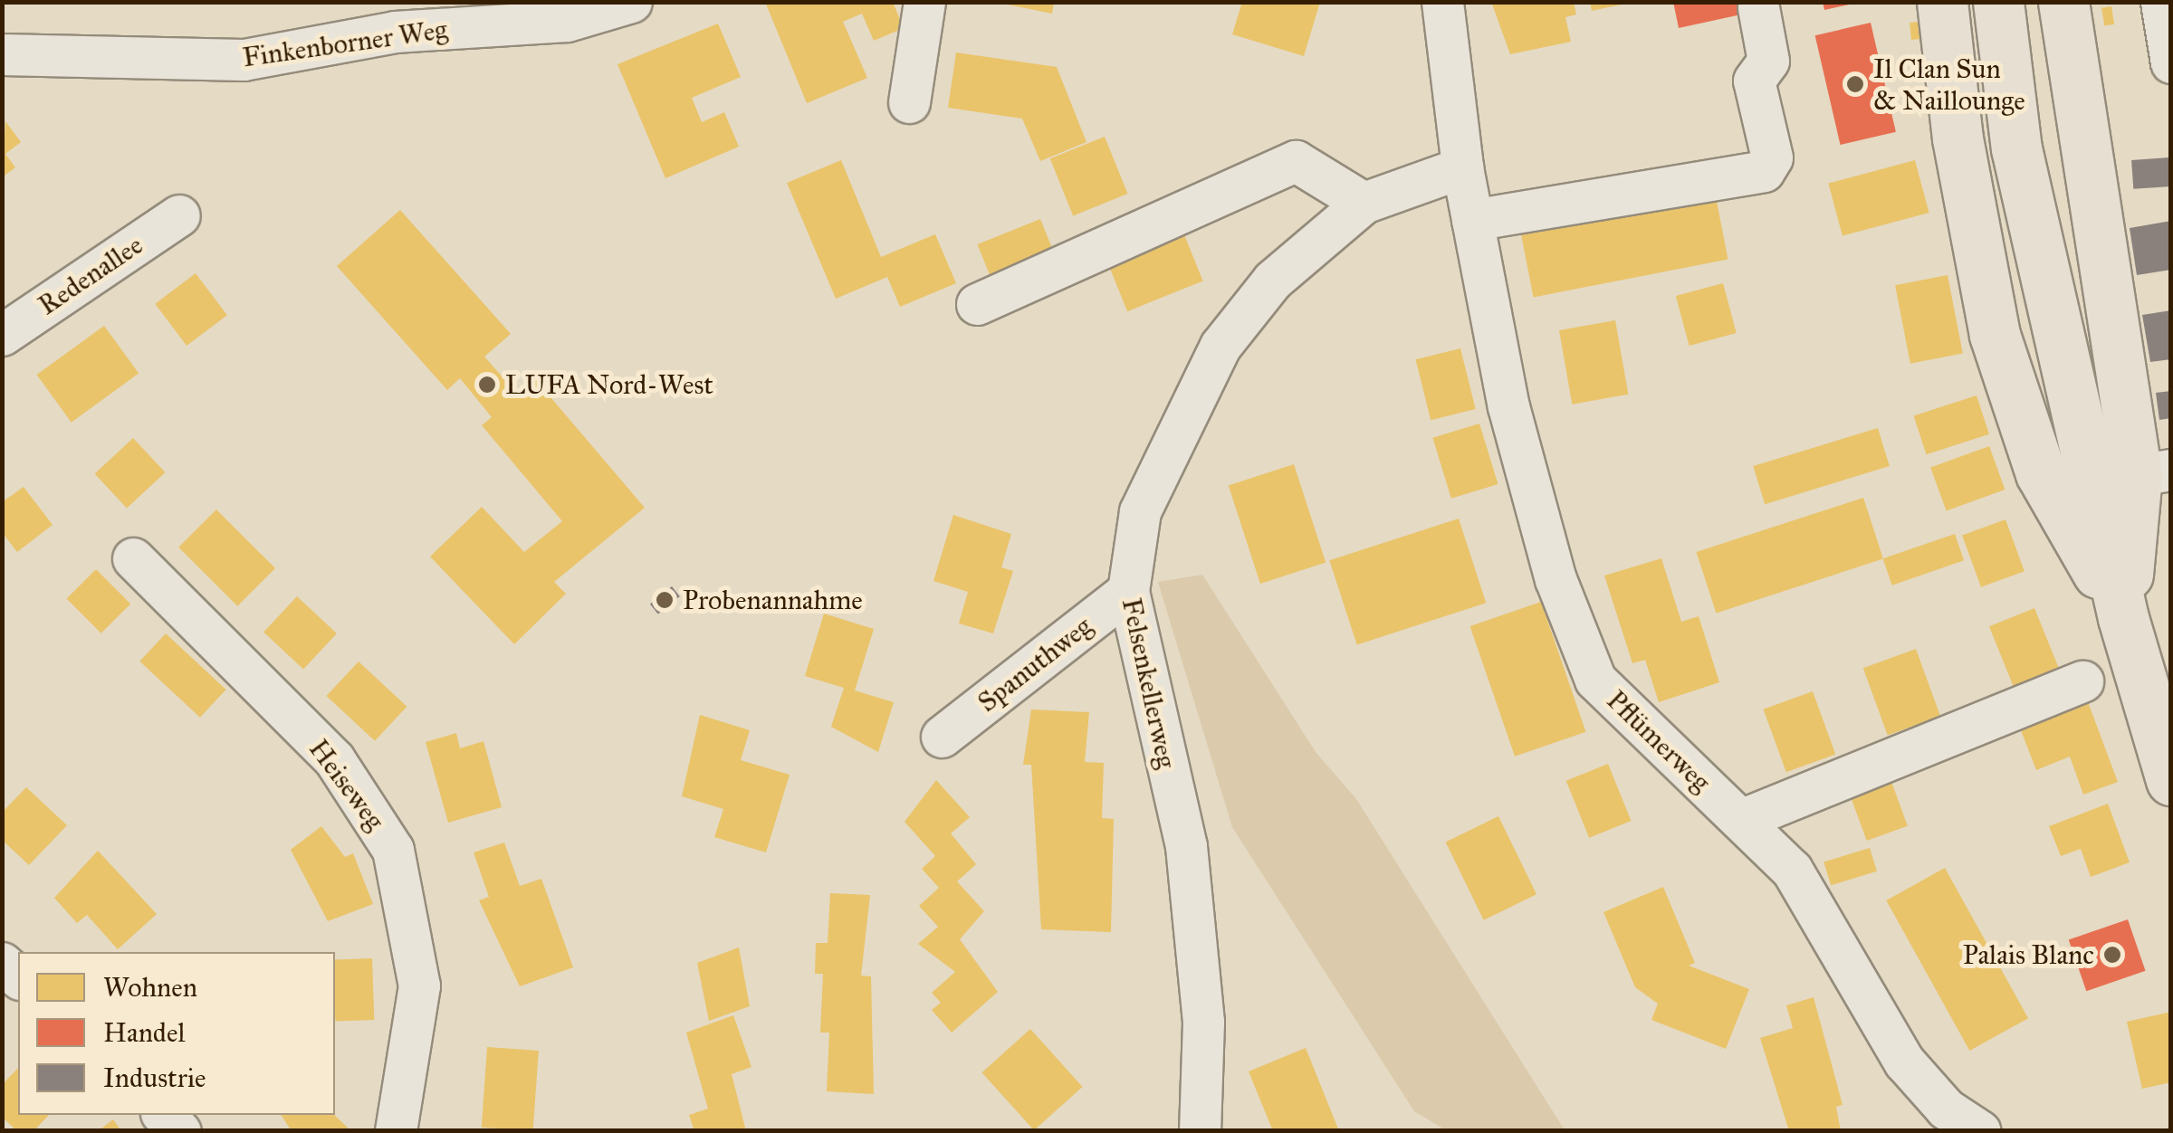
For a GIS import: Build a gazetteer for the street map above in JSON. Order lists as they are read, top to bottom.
{
  "streets": {
    "street": [
      "Finkenborner Weg",
      "Redenallee",
      "Spanuthweg",
      "Felsenkellerweg",
      "Pflümerweg",
      "Heiseweg"
    ]
  },
  "crossings": [
    ["Spanuthweg", "Felsenkellerweg"],
    ["Felsenkellerweg", "Pflümerweg"]
  ],
  "places": [
    "Il Clan Sun & Naillounge",
    "LUFA Nord-West",
    "Probenannahme",
    "Palais Blanc"
  ],
  "legend": ["Wohnen", "Handel", "Industrie"]
}
